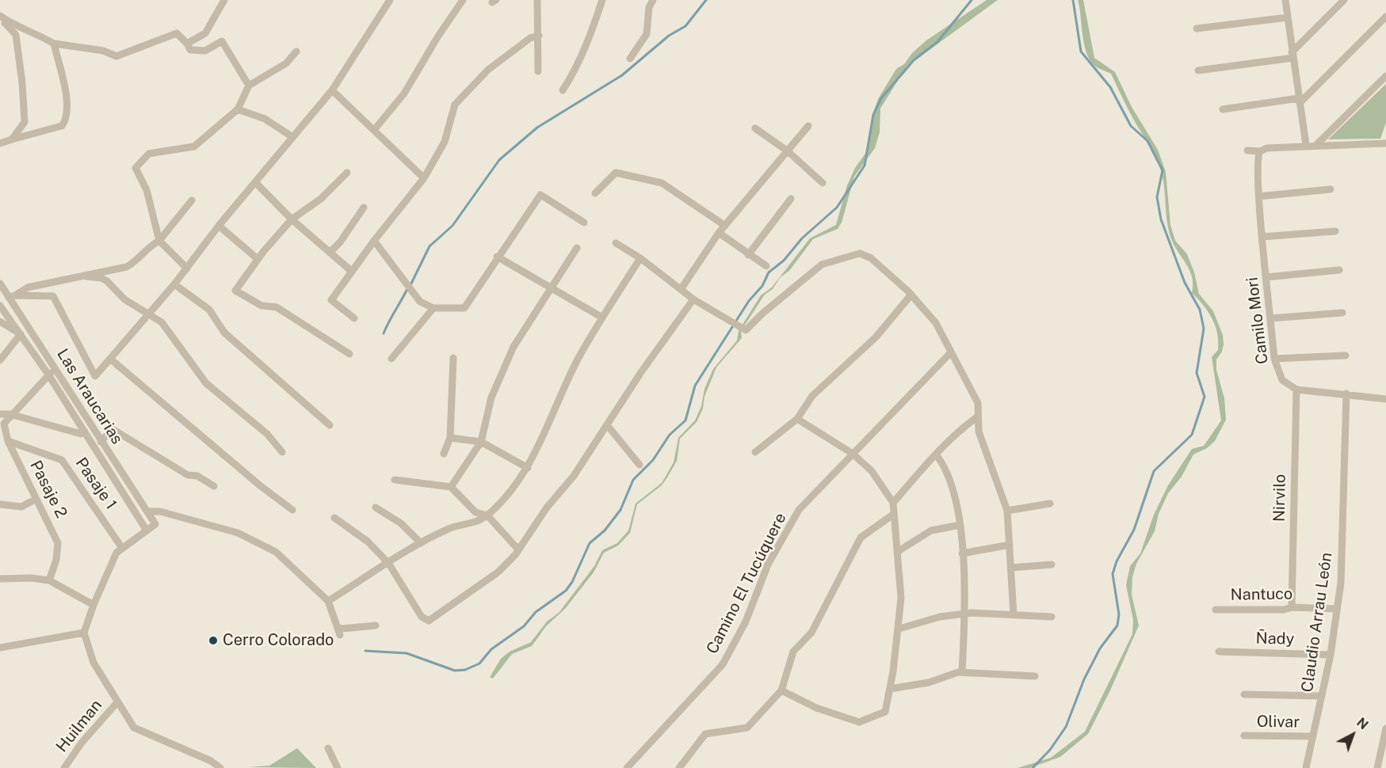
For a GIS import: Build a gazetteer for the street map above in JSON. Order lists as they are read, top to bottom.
{
  "streets": {
    "street": [
      "Camilo Mori",
      "Las Araucarias",
      "Pasaje 1",
      "Pasaje 2",
      "Nirvilo",
      "Camino El Tucúquere",
      "Nantuco",
      "Claudio Arrau León",
      "Ñady",
      "Olivar",
      "Huilman"
    ]
  },
  "crossings": [
    ["Camilo Mori", "Nirvilo"],
    ["Pasaje 1", "Pasaje 2"],
    ["Nirvilo", "Nantuco"],
    ["Nantuco", "Claudio Arrau León"],
    ["Claudio Arrau León", "Ñady"],
    ["Claudio Arrau León", "Olivar"]
  ],
  "places": ["Cerro Colorado"],
  "north": "top right"
}
